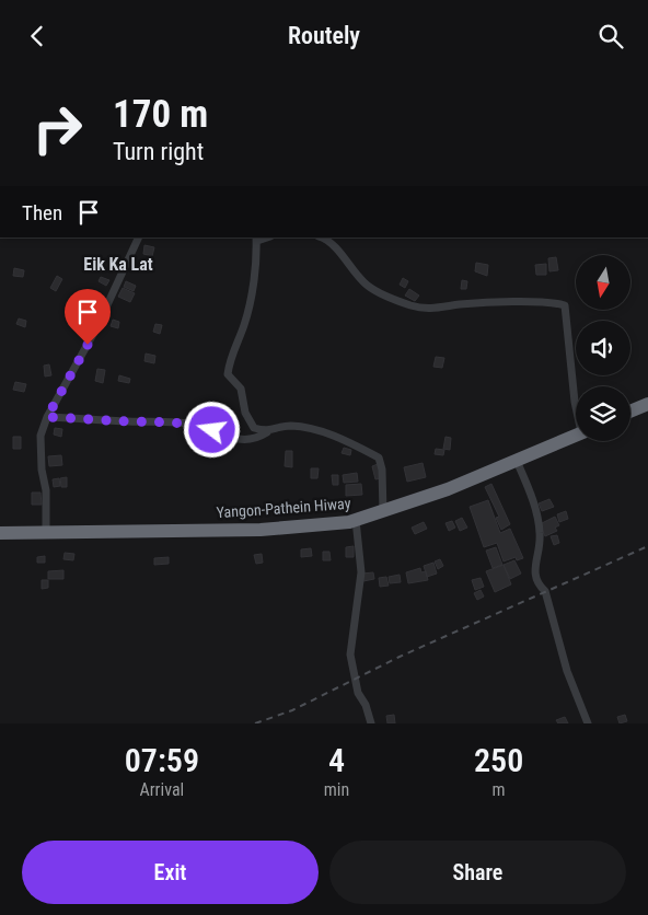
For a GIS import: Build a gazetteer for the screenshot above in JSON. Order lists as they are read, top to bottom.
{
  "streets": {
    "highway": ["Yangon-Pathein Hiway"]
  },
  "districts": ["Eik Ka Lat"],
  "north": "bottom",
  "page": {
    "header": "Routely",
    "turn": ["170 m", "Turn right"],
    "then": "Then",
    "eta": [
      "07:59",
      "Arrival",
      "4",
      "min",
      "250",
      "m"
    ],
    "buttons": ["Exit", "Share"]
  }
}
